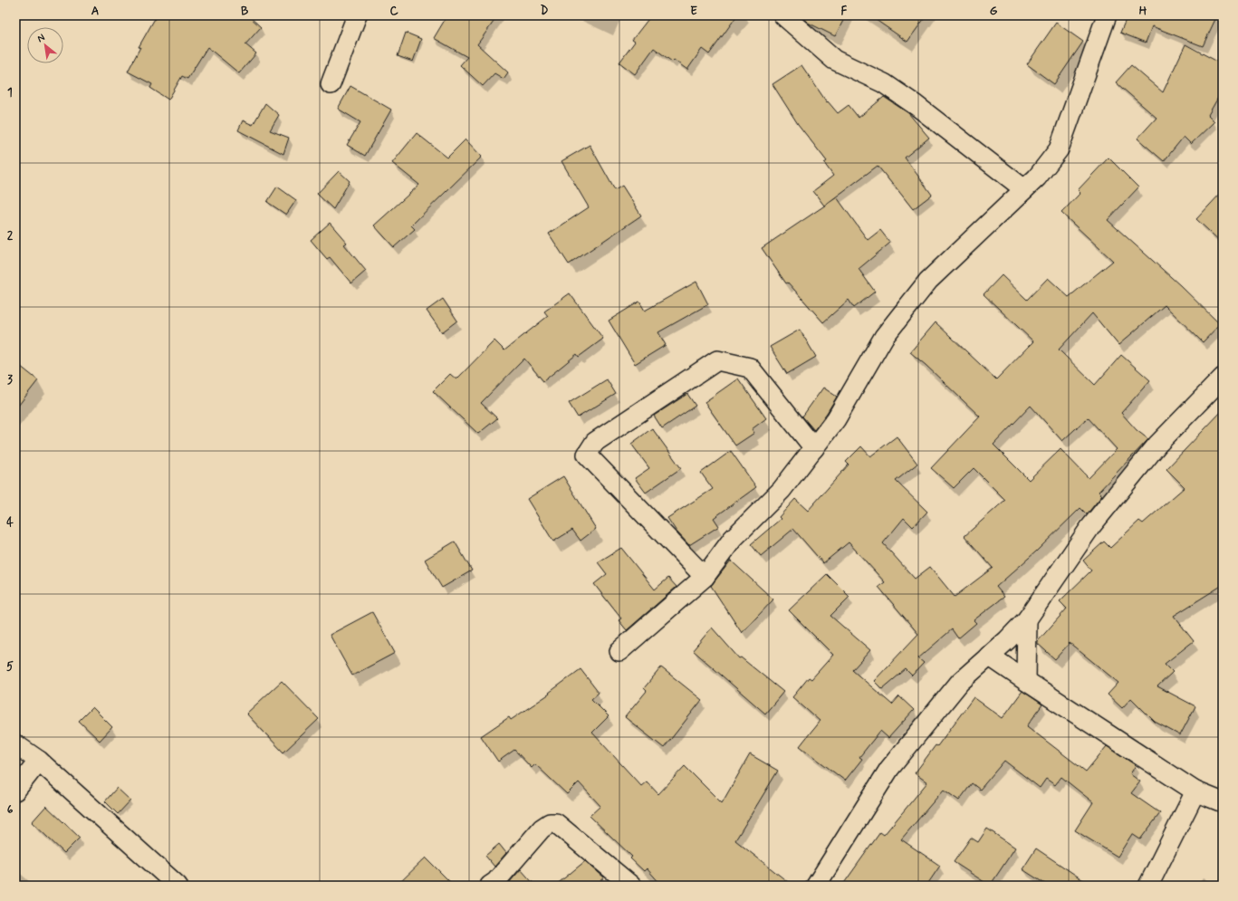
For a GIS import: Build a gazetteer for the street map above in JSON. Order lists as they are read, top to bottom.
{
  "north": "top left",
  "grid": {
    "columns": [
      "A",
      "B",
      "C",
      "D",
      "E",
      "F",
      "G",
      "H"
    ],
    "rows": [
      "1",
      "2",
      "3",
      "4",
      "5",
      "6"
    ]
  }
}
